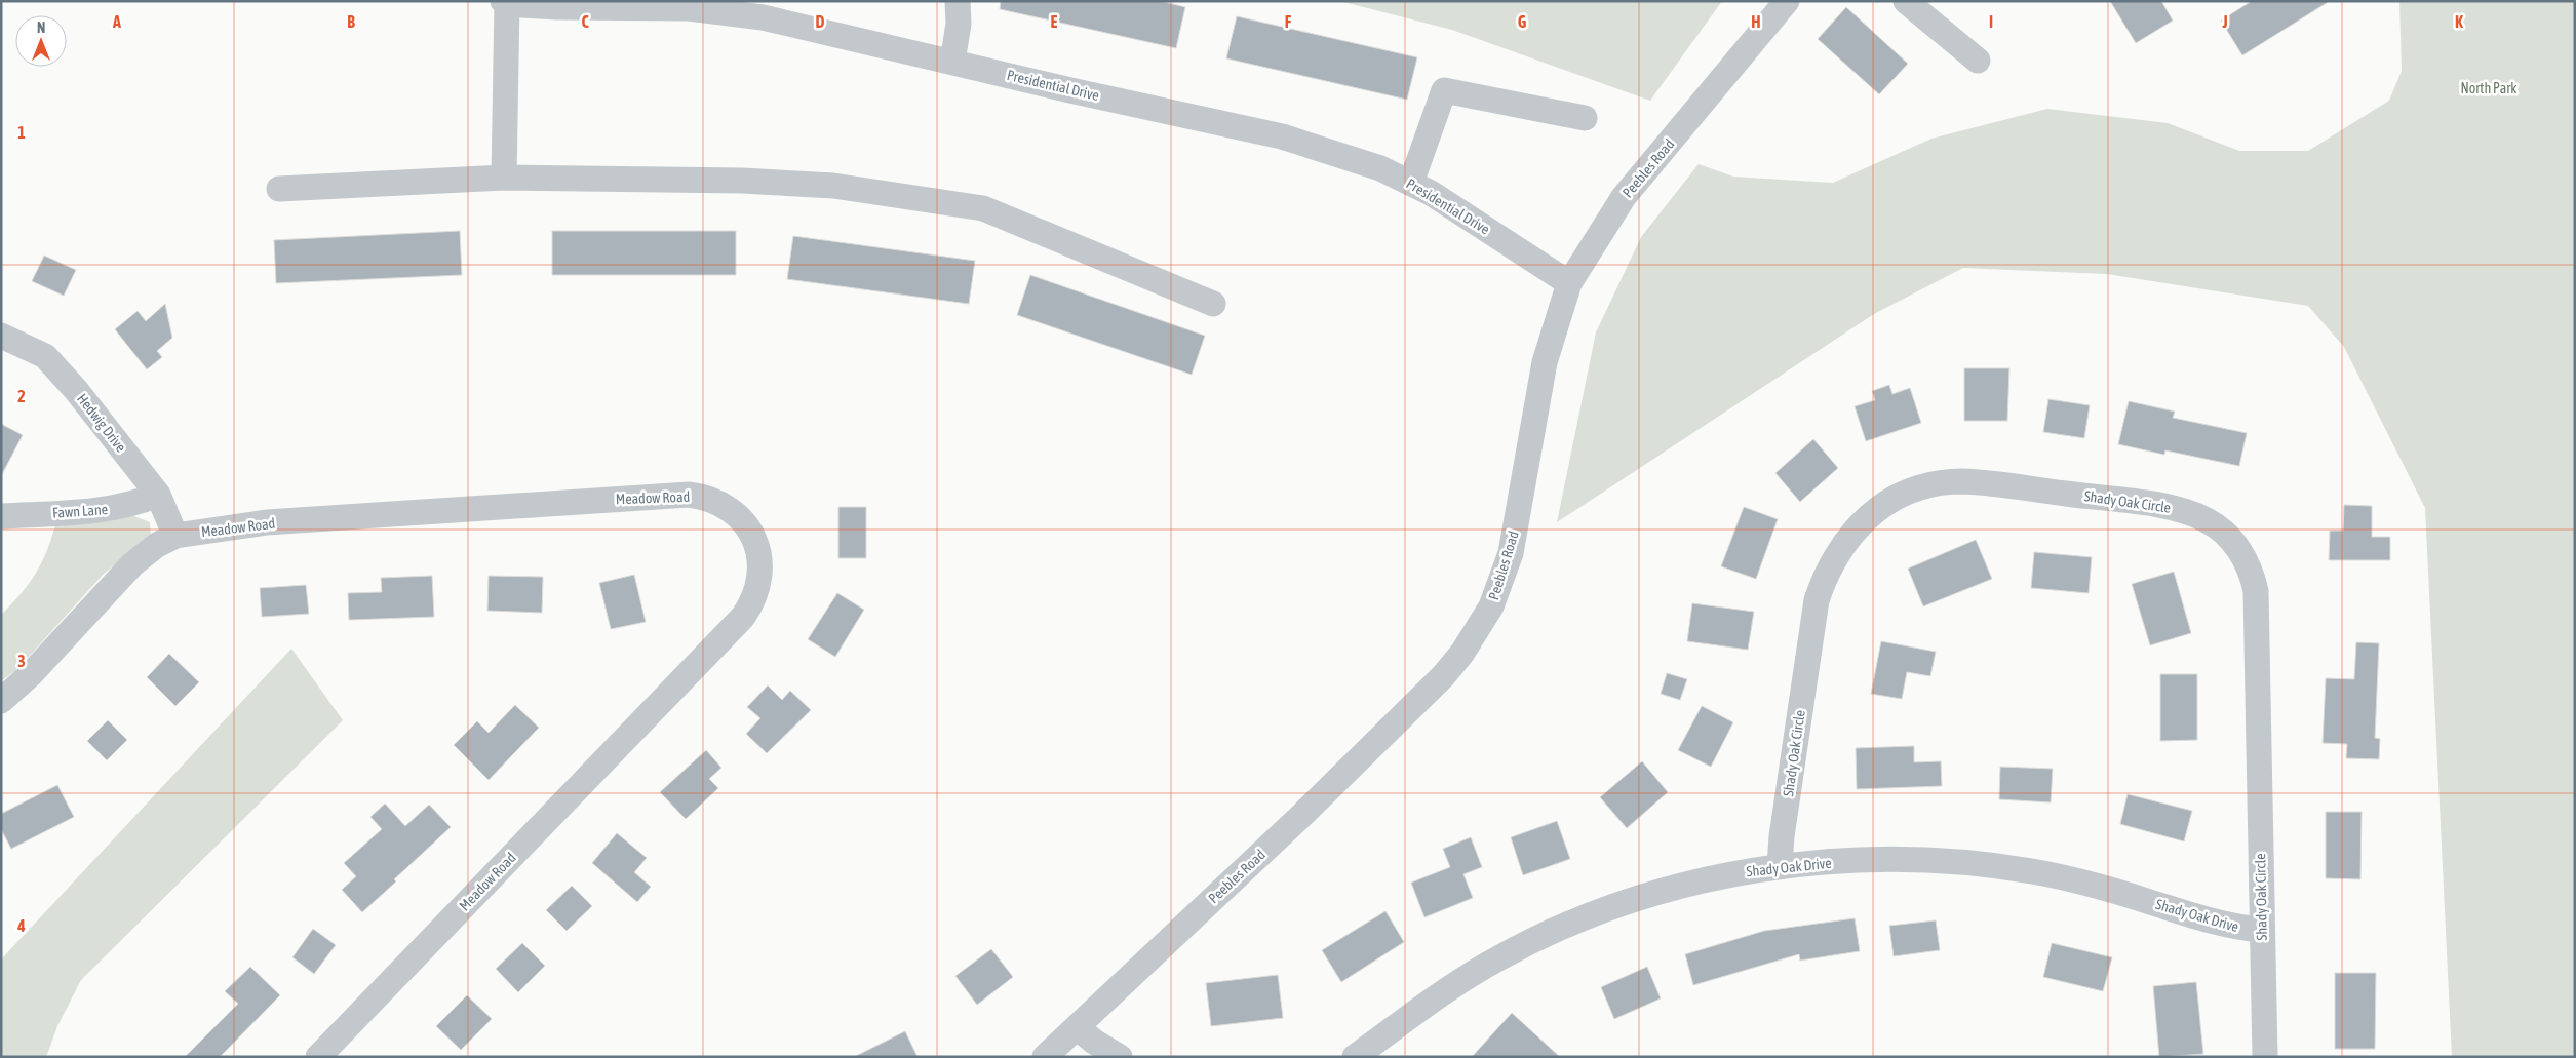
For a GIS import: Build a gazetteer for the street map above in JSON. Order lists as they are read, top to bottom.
{
  "streets": {
    "street": [
      "Presidential Drive",
      "Peebles Road",
      "Hedwig Drive",
      "Meadow Road",
      "Shady Oak Circle",
      "Fawn Lane",
      "Shady Oak Drive"
    ]
  },
  "crossings": [
    ["Presidential Drive", "Peebles Road"],
    ["Hedwig Drive", "Meadow Road"],
    ["Hedwig Drive", "Fawn Lane"],
    ["Shady Oak Circle", "Shady Oak Drive"]
  ],
  "parks": ["North Park"],
  "north": "top",
  "grid": {
    "columns": [
      "A",
      "B",
      "C",
      "D",
      "E",
      "F",
      "G",
      "H",
      "I",
      "J",
      "K"
    ],
    "rows": [
      "1",
      "2",
      "3",
      "4"
    ]
  }
}
